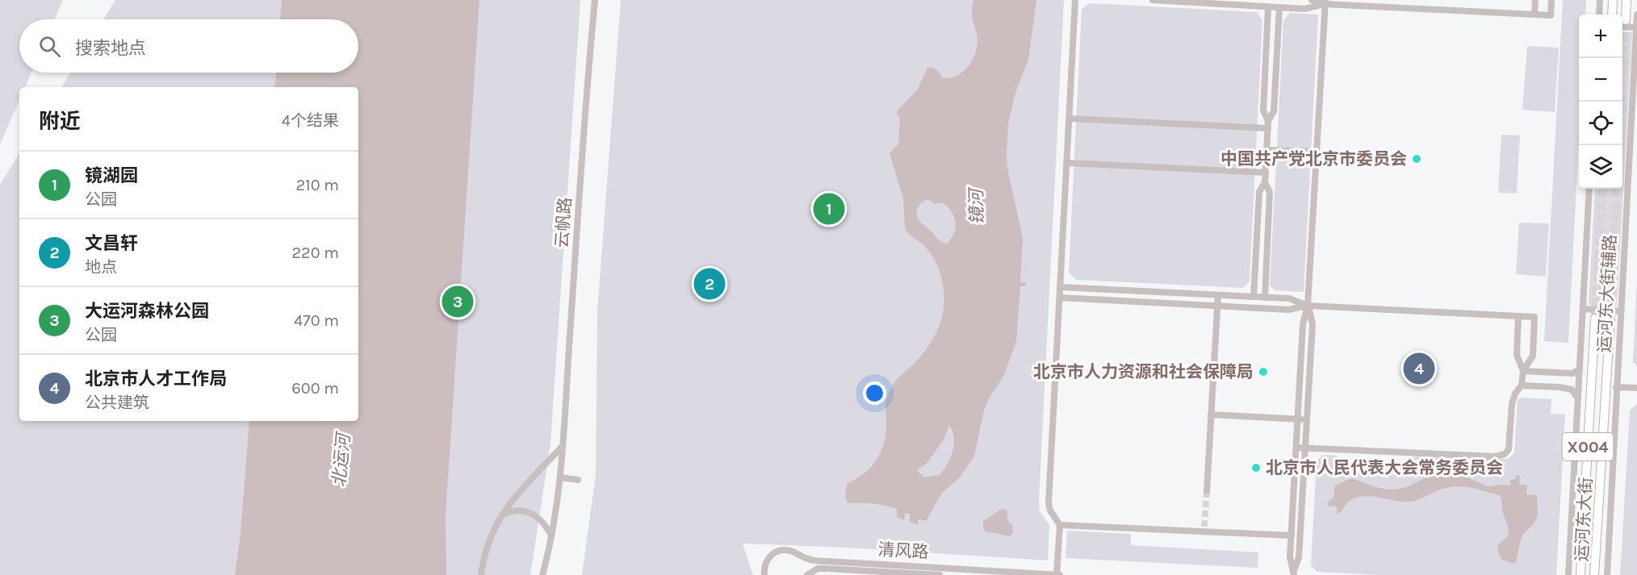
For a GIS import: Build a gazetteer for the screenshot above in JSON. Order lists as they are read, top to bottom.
{
  "streets": {
    "main road": ["X004", "运河东大街"],
    "street": ["云帆路", "运河东大街辅路", "清风路"]
  },
  "water": ["镜河", "北运河"],
  "places": ["中国共产党北京市委员会", "北京市人力资源和社会保障局", "北京市人民代表大会常务委员会"],
  "page": {
    "map_buttons": ["+", "−"],
    "search": "搜索地点",
    "heading": ["附近", "4个结果"],
    "list": [
      {
        "mark": "1",
        "name": "镜湖园",
        "note": "公园",
        "value": "210 m"
      },
      {
        "mark": "2",
        "name": "文昌轩",
        "note": "地点",
        "value": "220 m"
      },
      {
        "mark": "3",
        "name": "大运河森林公园",
        "note": "公园",
        "value": "470 m"
      },
      {
        "mark": "4",
        "name": "北京市人才工作局",
        "note": "公共建筑",
        "value": "600 m"
      }
    ],
    "pins": [
      "1",
      "2",
      "3",
      "4"
    ]
  }
}
